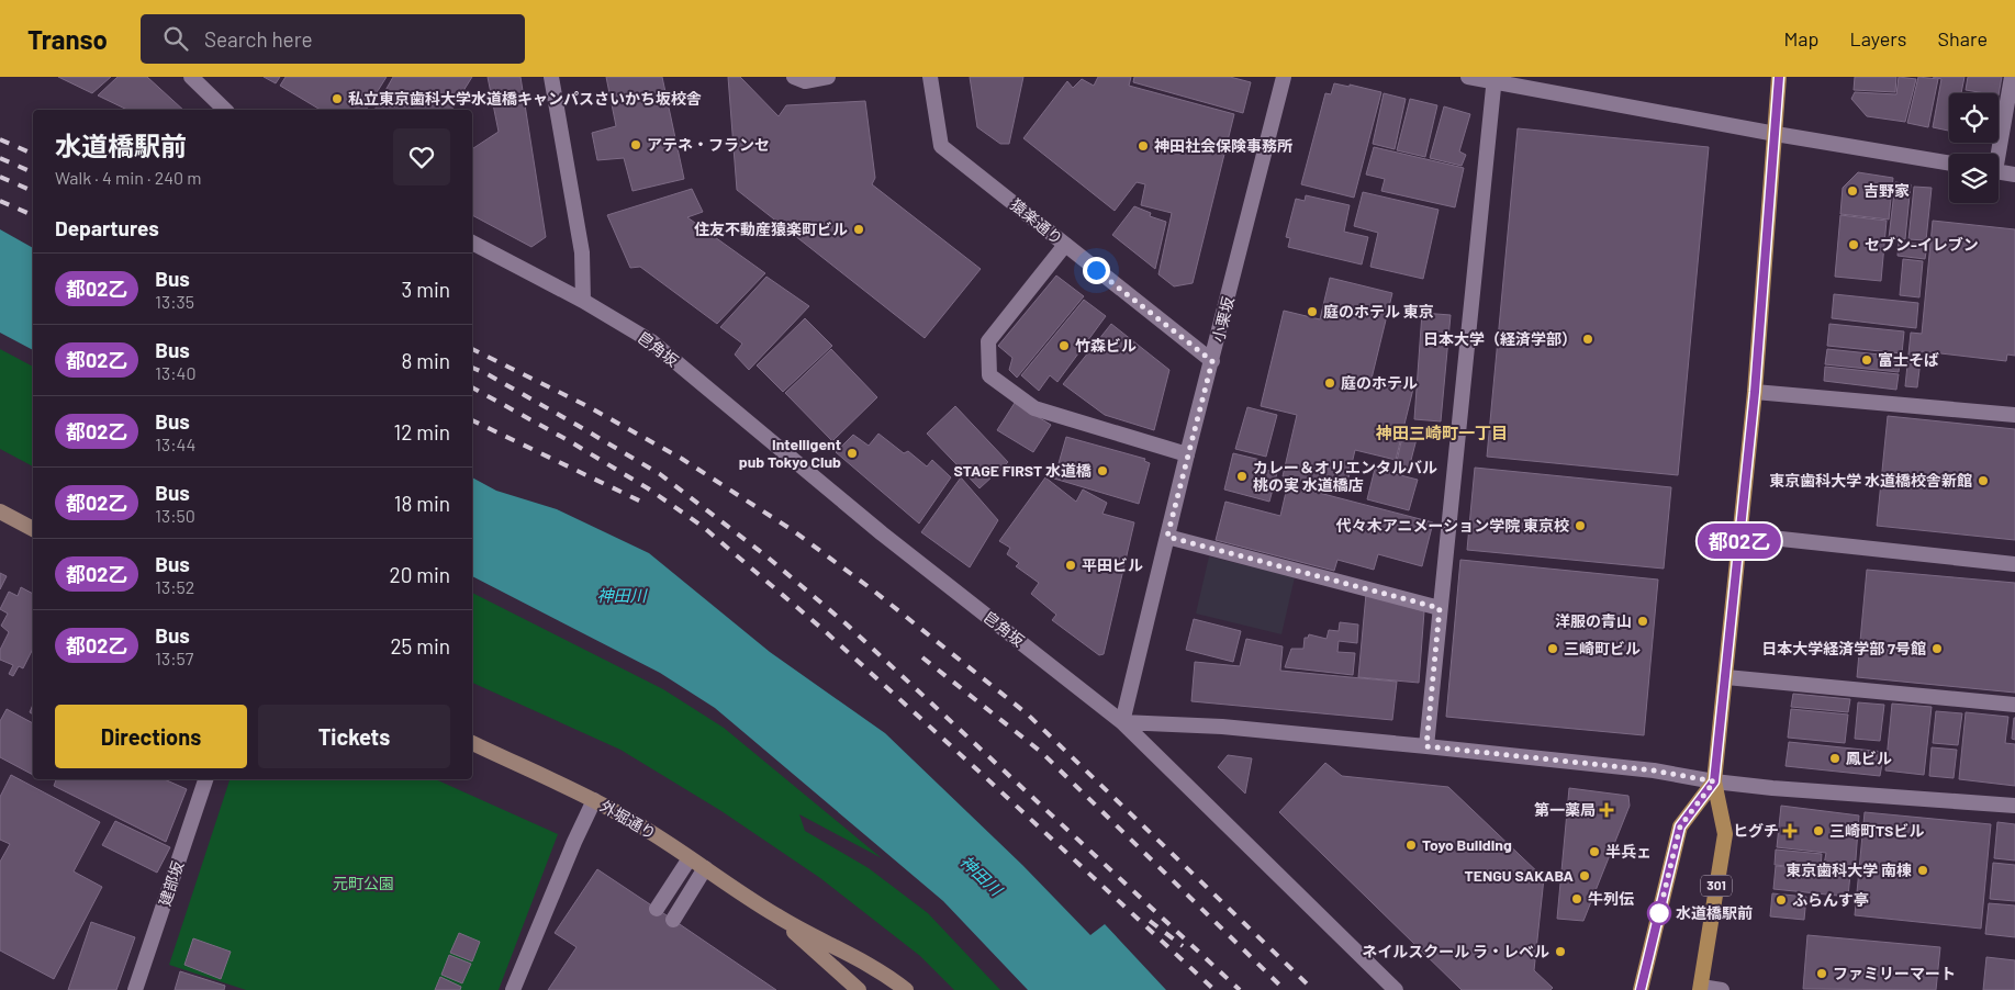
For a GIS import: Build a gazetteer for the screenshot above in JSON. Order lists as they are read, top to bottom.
{
  "streets": {
    "main road": ["外堀通り", "301"],
    "street": [
      "猿楽通り",
      "小栗坂",
      "皀角坂",
      "建部坂"
    ]
  },
  "crossings": [
    ["猿楽通り", "小栗坂"],
    ["小栗坂", "皀角坂"]
  ],
  "districts": ["神田三崎町一丁目"],
  "water": ["神田川"],
  "parks": ["元町公園"],
  "places": {
    "other": [
      "私立東京歯科大学水道橋キャンパスさいかち坂校舎",
      "アテネ・フランセ",
      "神田社会保険事務所",
      "吉野家",
      "住友不動産猿楽町ビル",
      "セブン-イレブン",
      "庭のホテル 東京",
      "日本大学（経済学部）",
      "竹森ビル",
      "富士そば",
      "庭のホテル",
      "Intelligent pub Tokyo Club",
      "STAGE FIRST 水道橋",
      "カレー＆オリエンタルバル 桃の実 水道橋店",
      "東京歯科大学 水道橋校舎新館",
      "代々木アニメーション学院 東京校",
      "平田ビル",
      "洋服の青山",
      "三崎町ビル",
      "日本大学経済学部 7号館",
      "鳳ビル",
      "三崎町TSビル",
      "Toyo Building",
      "半兵ェ",
      "東京歯科大学 南棟",
      "TENGU SAKABA",
      "牛列伝",
      "ふらんす亭",
      "水道橋駅前",
      "ネイルスクール ラ・レベル",
      "ファミリーマート"
    ],
    "health": ["第一薬局", "ヒグチ"]
  },
  "lines": ["bus line 都02乙"],
  "page": {
    "header": "Transo",
    "search": "Search here",
    "nav": ["Map", "Layers", "Share"],
    "on_map": "都02乙",
    "heading": [
      ["水道橋駅前", "Walk · 4 min · 240 m"],
      "Departures"
    ],
    "list": [
      {
        "mark": "都02乙",
        "name": "Bus",
        "note": "13:35",
        "value": "3 min"
      },
      {
        "mark": "都02乙",
        "name": "Bus",
        "note": "13:40",
        "value": "8 min"
      },
      {
        "mark": "都02乙",
        "name": "Bus",
        "note": "13:44",
        "value": "12 min"
      },
      {
        "mark": "都02乙",
        "name": "Bus",
        "note": "13:50",
        "value": "18 min"
      },
      {
        "mark": "都02乙",
        "name": "Bus",
        "note": "13:52",
        "value": "20 min"
      },
      {
        "mark": "都02乙",
        "name": "Bus",
        "note": "13:57",
        "value": "25 min"
      }
    ],
    "buttons": ["Directions", "Tickets"]
  }
}
